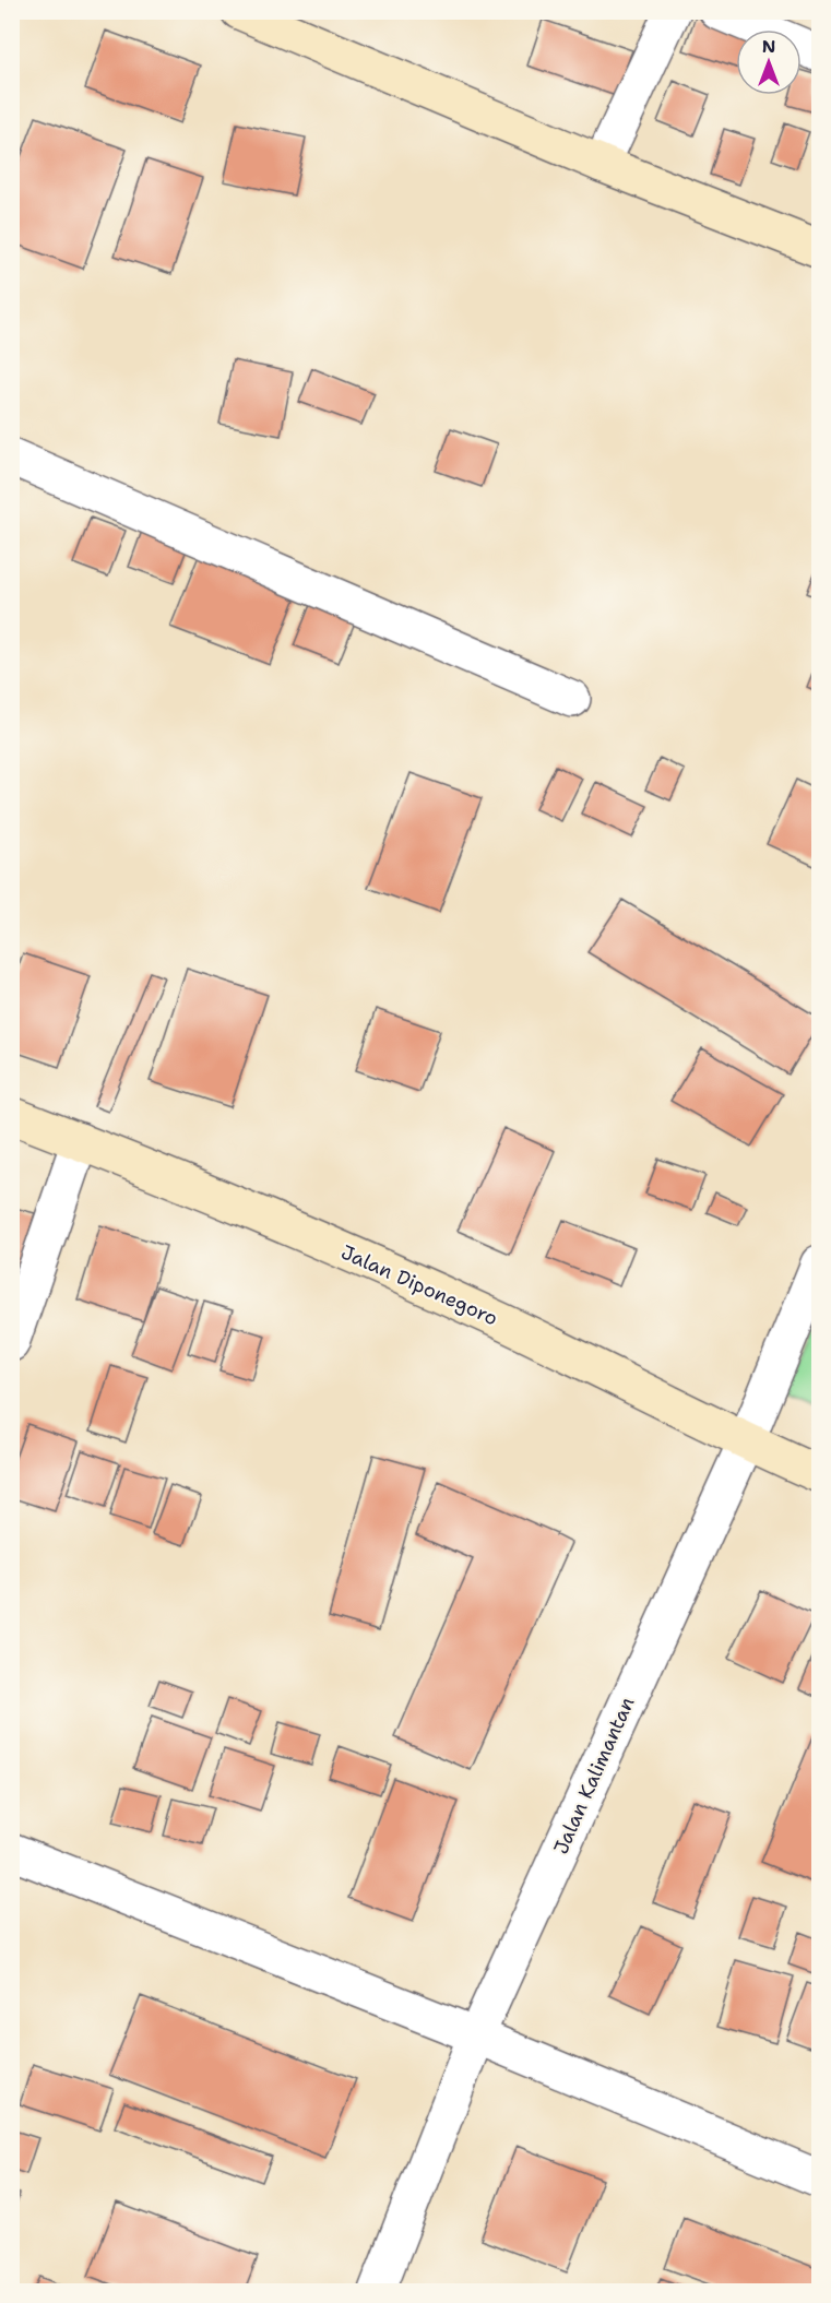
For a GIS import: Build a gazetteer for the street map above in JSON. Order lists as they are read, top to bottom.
{
  "streets": {
    "main road": ["Jalan Diponegoro"],
    "street": ["Jalan Kalimantan"]
  },
  "crossings": [
    ["Jalan Diponegoro", "Jalan Kalimantan"]
  ],
  "north": "top"
}
